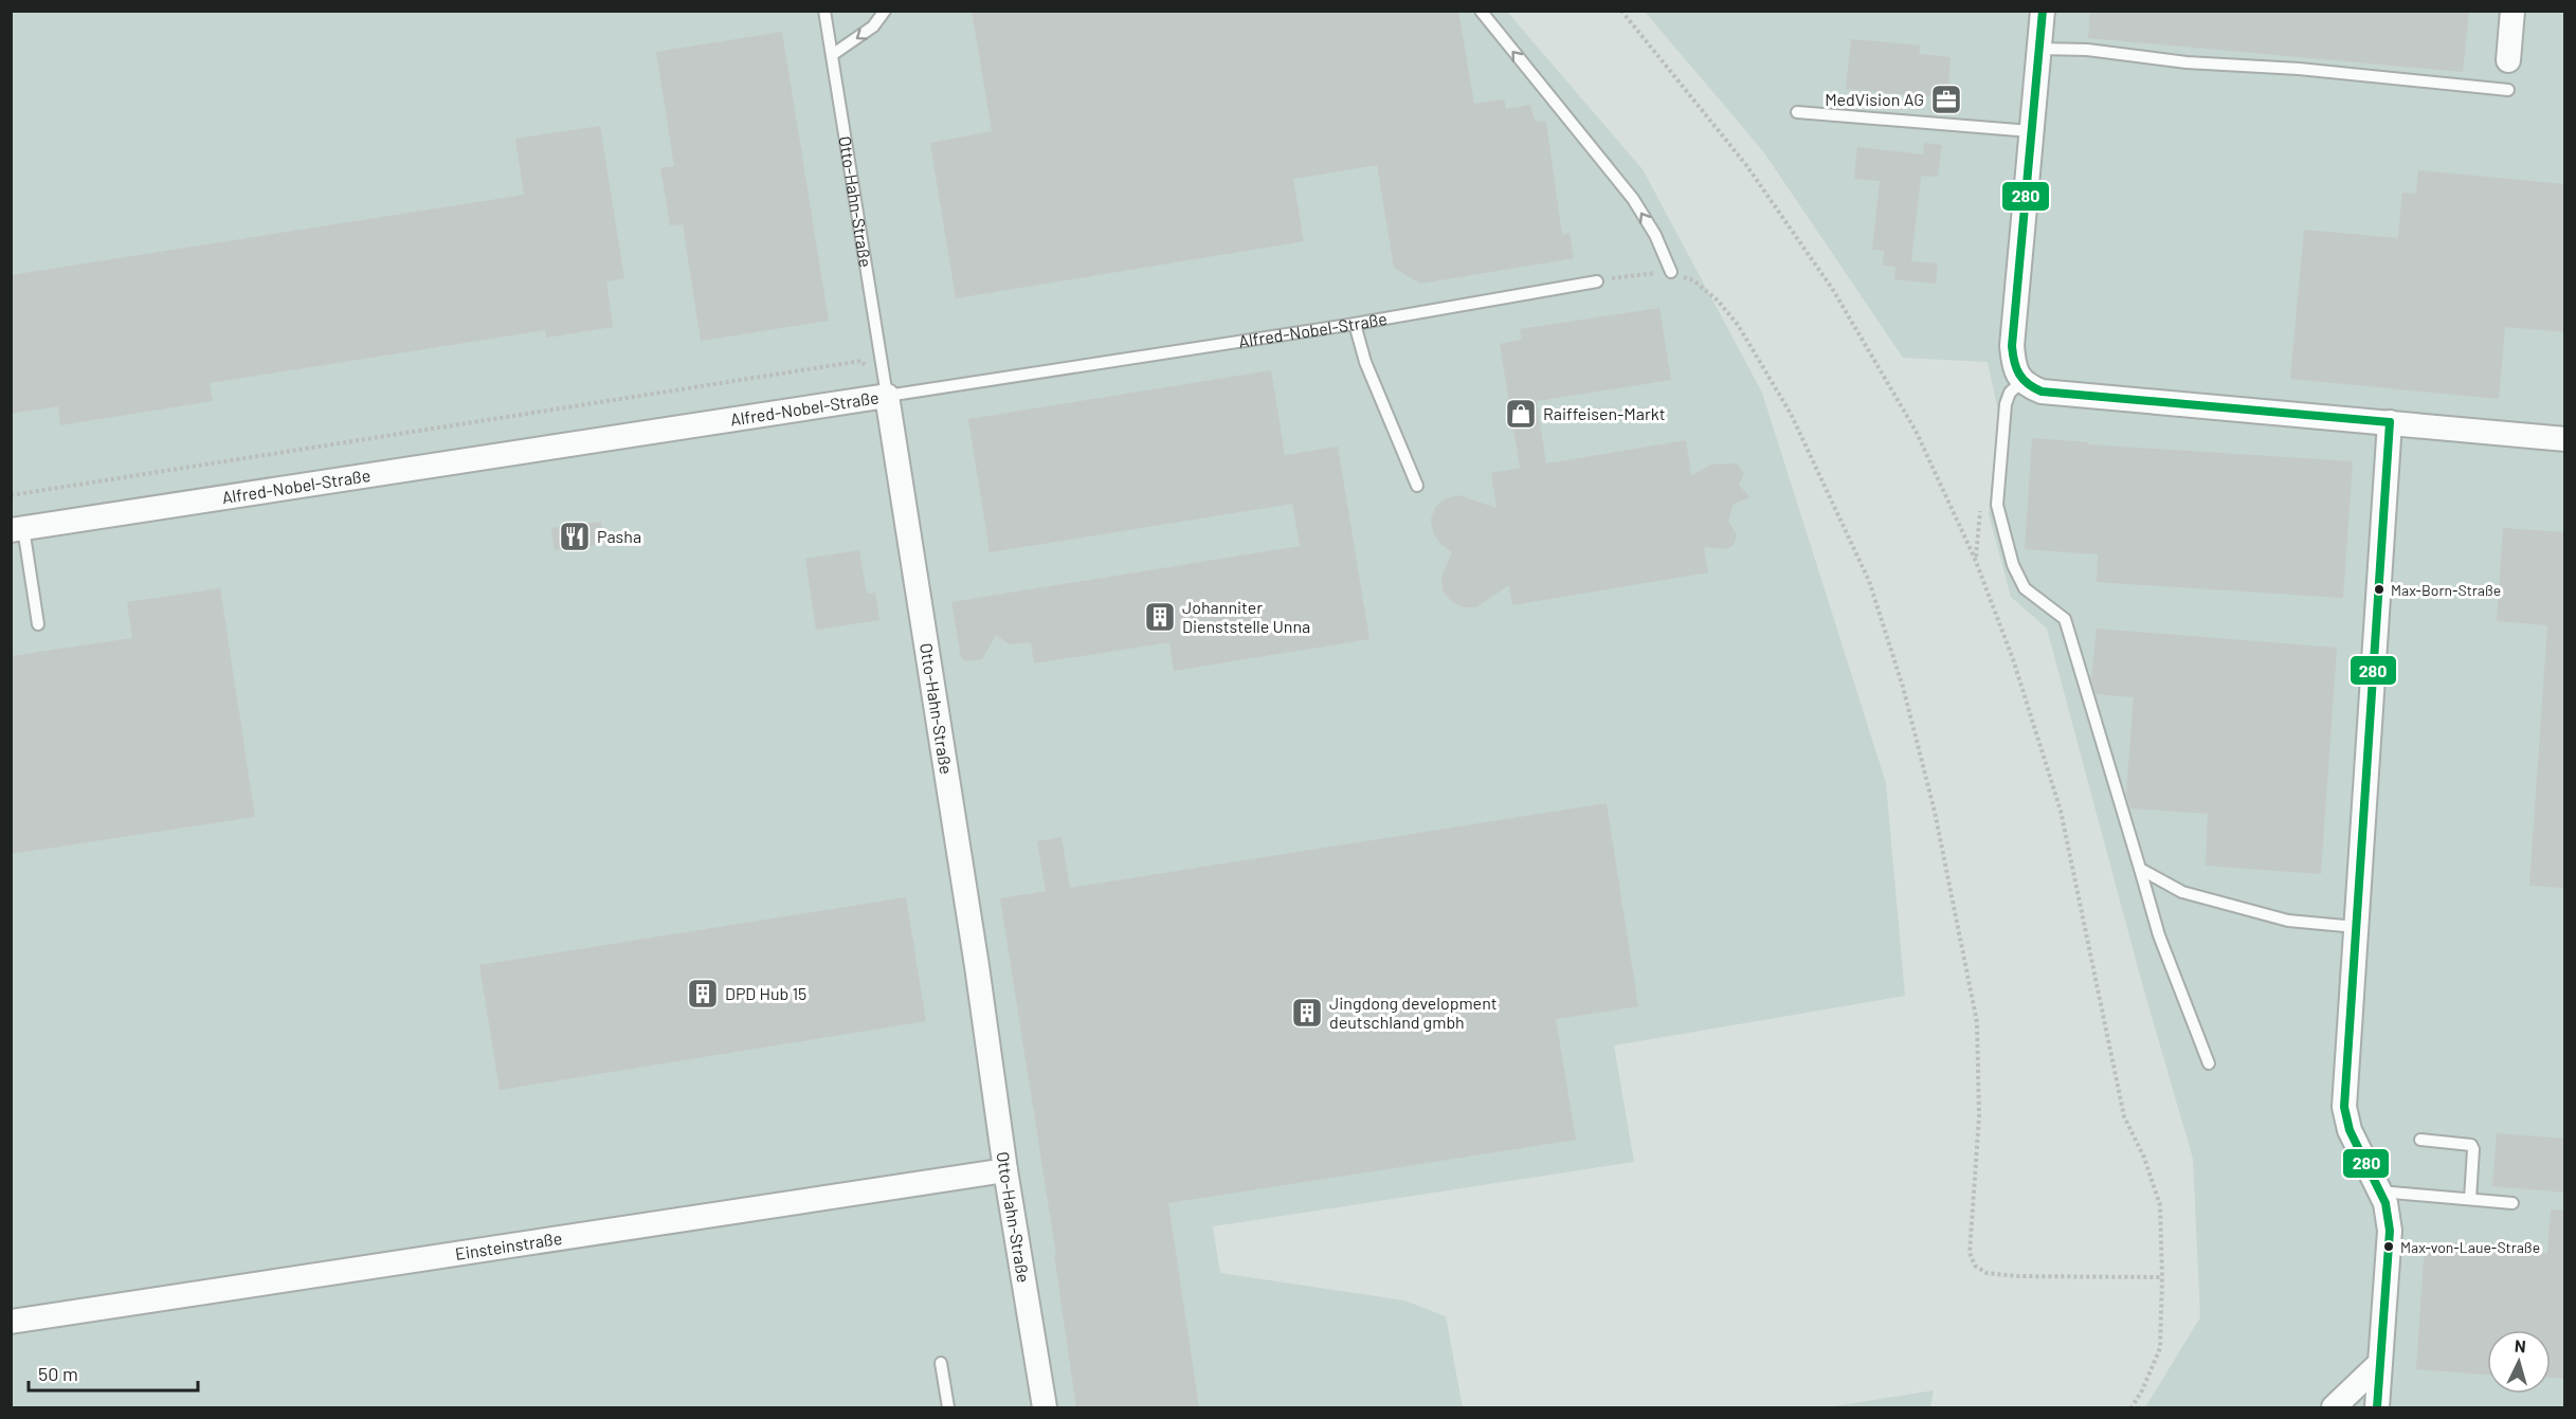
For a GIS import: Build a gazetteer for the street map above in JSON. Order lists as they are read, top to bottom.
{
  "streets": {
    "street": ["Otto-Hahn-Straße", "Alfred-Nobel-Straße", "Einsteinstraße"]
  },
  "crossings": [
    ["Otto-Hahn-Straße", "Alfred-Nobel-Straße"],
    ["Otto-Hahn-Straße", "Einsteinstraße"]
  ],
  "places": {
    "office": ["MedVision AG"],
    "shop": ["Raiffeisen-Markt"],
    "restaurant": ["Pasha"],
    "other": ["Max-Born-Straße", "Max-von-Laue-Straße"],
    "building": ["Johanniter Dienststelle Unna", "DPD Hub 15", "Jingdong development deutschland gmbh"]
  },
  "lines": ["transit line 280"],
  "scale_bar": "50 m",
  "north": "top"
}
